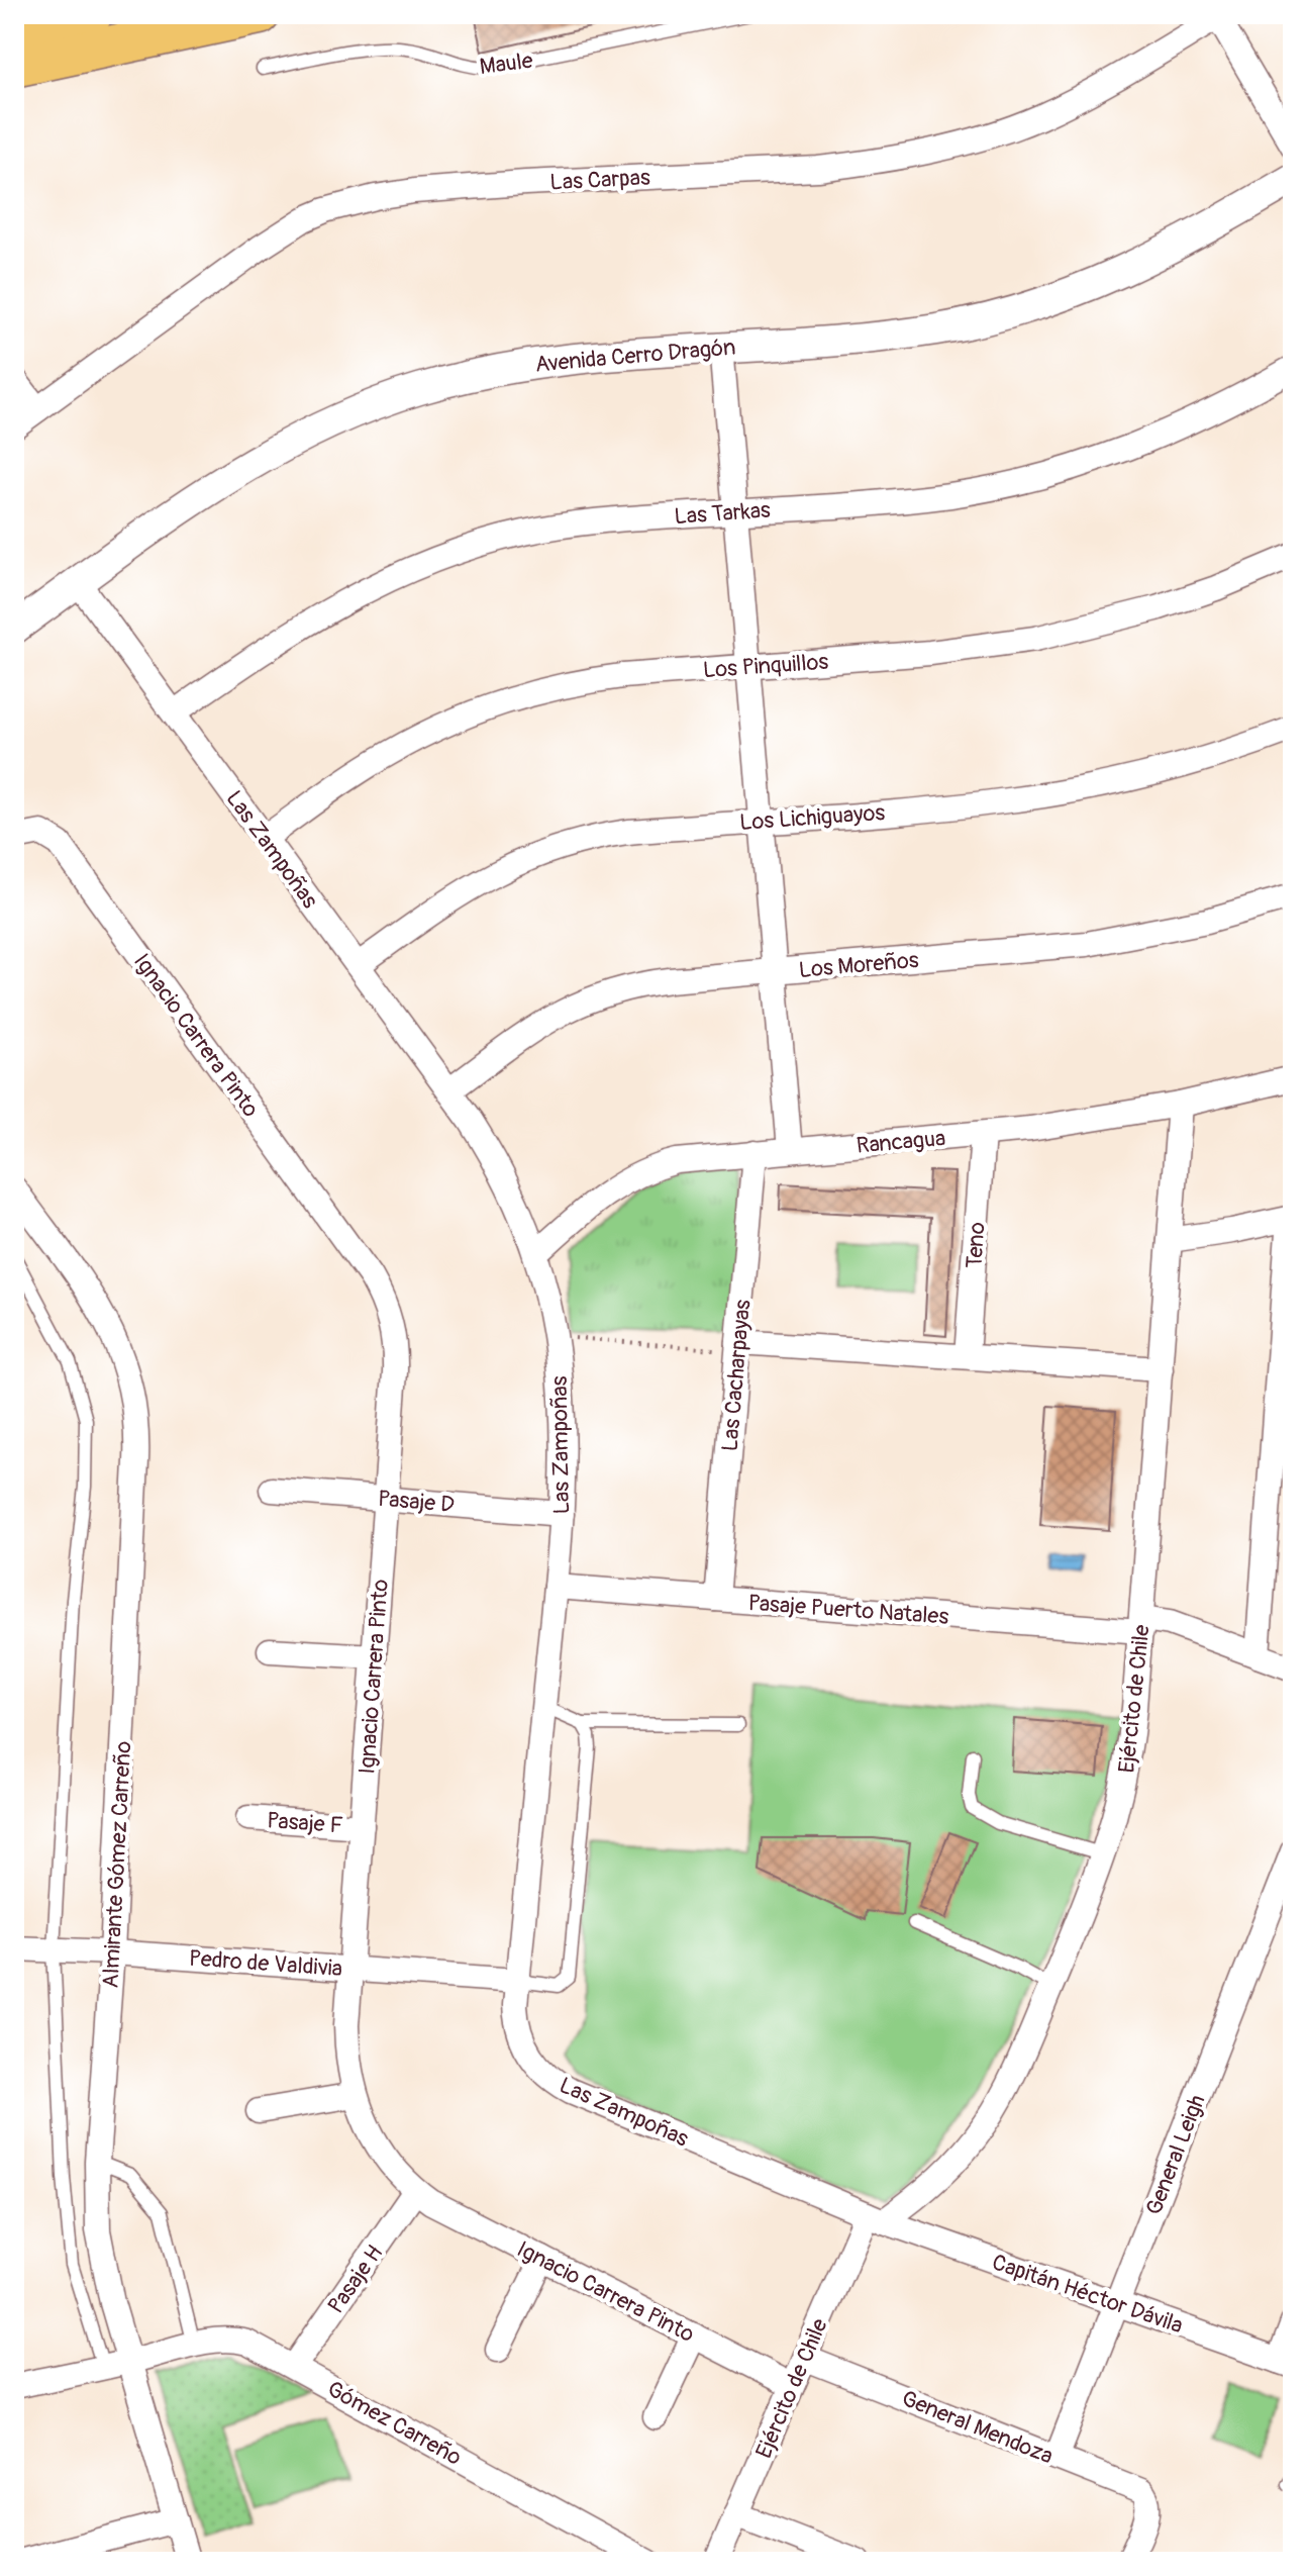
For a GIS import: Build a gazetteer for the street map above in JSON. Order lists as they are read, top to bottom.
{
  "streets": {
    "street": [
      "Las Carpas",
      "Avenida Cerro Dragón",
      "Las Tarkas",
      "Los Pinquillos",
      "Los Lichiguayos",
      "Las Zampoñas",
      "Los Moreños",
      "Ignacio Carrera Pinto",
      "Rancagua",
      "Teno",
      "Las Cacharpayas",
      "Pasaje D",
      "Pasaje Puerto Natales",
      "Ejército de Chile",
      "Pasaje F",
      "Almirante Gómez Carreño",
      "Pedro de Valdivia",
      "General Leigh",
      "Pasaje H",
      "Capitán Héctor Dávila",
      "Gómez Carreño",
      "General Mendoza"
    ],
    "lane": ["Maule"]
  },
  "crossings": [
    ["Avenida Cerro Dragón", "Las Zampoñas"],
    ["Las Tarkas", "Las Zampoñas"],
    ["Los Pinquillos", "Las Zampoñas"],
    ["Los Lichiguayos", "Las Zampoñas"],
    ["Las Zampoñas", "Los Moreños"],
    ["Las Zampoñas", "Rancagua"],
    ["Las Zampoñas", "Pasaje D"],
    ["Las Zampoñas", "Pasaje Puerto Natales"],
    ["Las Zampoñas", "Ejército de Chile"],
    ["Las Zampoñas", "Pedro de Valdivia"],
    ["Las Zampoñas", "Capitán Héctor Dávila"],
    ["Ignacio Carrera Pinto", "Pasaje D"],
    ["Ignacio Carrera Pinto", "Ejército de Chile"],
    ["Ignacio Carrera Pinto", "Pasaje F"],
    ["Ignacio Carrera Pinto", "Pedro de Valdivia"],
    ["Ignacio Carrera Pinto", "Pasaje H"],
    ["Rancagua", "Teno"],
    ["Rancagua", "Las Cacharpayas"],
    ["Rancagua", "Ejército de Chile"],
    ["Las Cacharpayas", "Pasaje Puerto Natales"],
    ["Pasaje Puerto Natales", "Ejército de Chile"],
    ["Ejército de Chile", "Capitán Héctor Dávila"],
    ["Ejército de Chile", "General Mendoza"],
    ["Almirante Gómez Carreño", "Pedro de Valdivia"],
    ["Almirante Gómez Carreño", "Gómez Carreño"],
    ["General Leigh", "Capitán Héctor Dávila"],
    ["General Leigh", "General Mendoza"],
    ["Pasaje H", "Gómez Carreño"]
  ]
}
